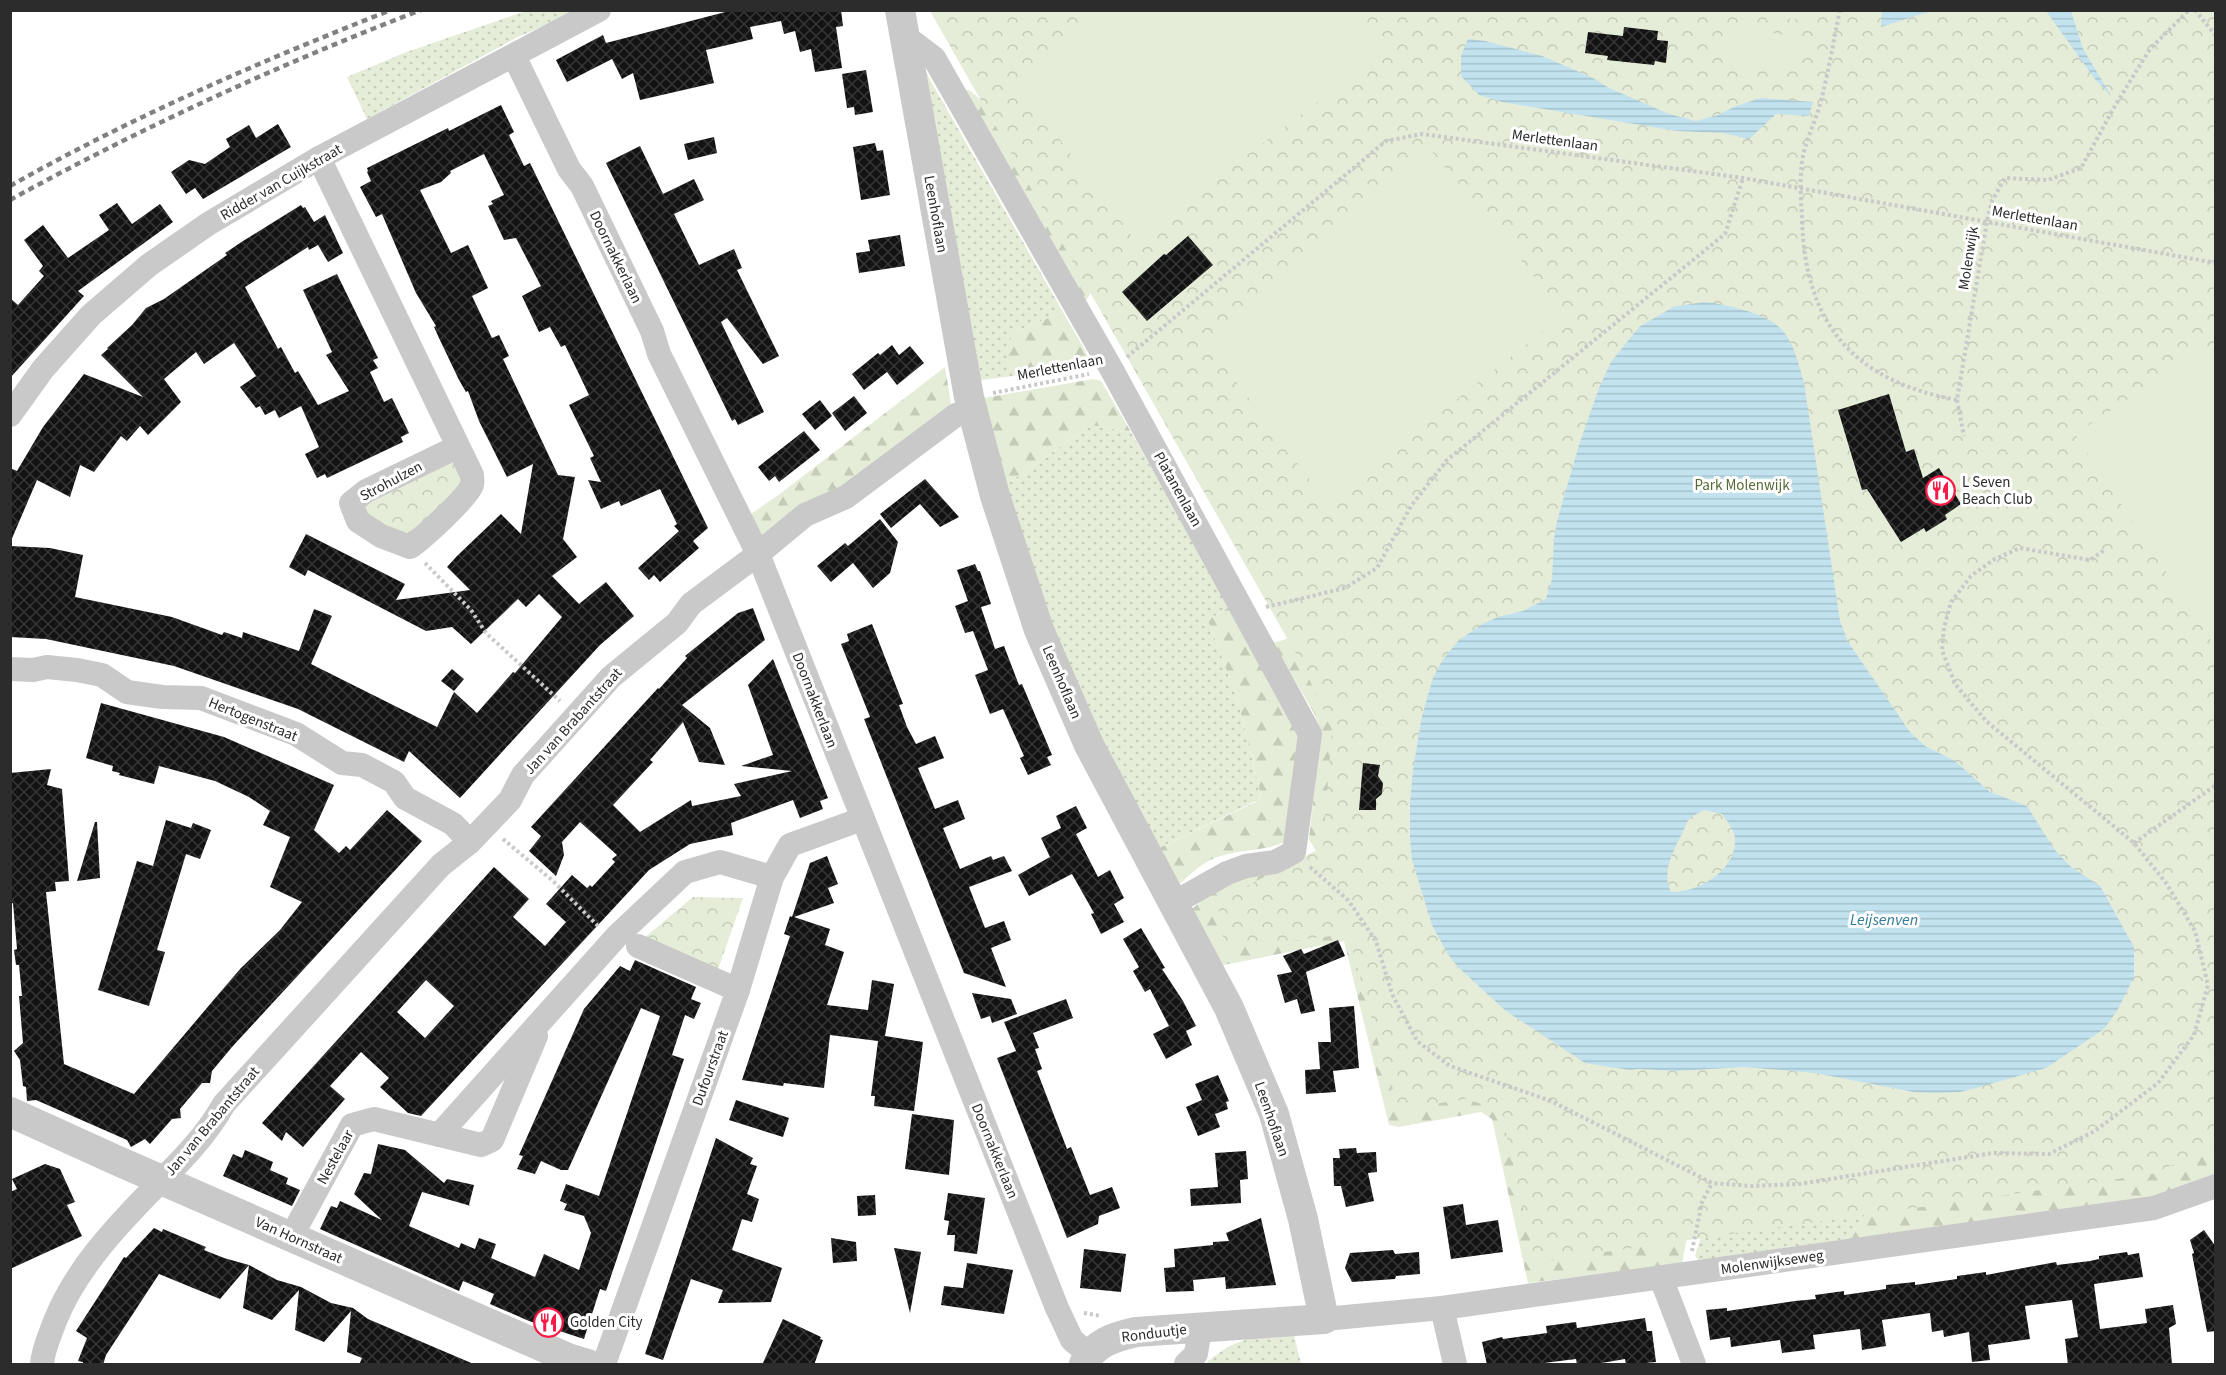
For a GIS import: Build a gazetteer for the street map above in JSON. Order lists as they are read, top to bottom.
{
  "streets": {
    "street": [
      "Ridder van Cuijkstraat",
      "Leenhoflaan",
      "Doornakkerlaan",
      "Strohulzen",
      "Platanenlaan",
      "Hertogenstraat",
      "Jan van Brabantstraat",
      "Dufourstraat",
      "Nestelaar",
      "Van Hornstraat",
      "Molenwijkseweg",
      "Ronduutje"
    ],
    "path": ["Merlettenlaan", "Molenwijk"]
  },
  "crossings": [
    ["Merlettenlaan", "Leenhoflaan"],
    ["Merlettenlaan", "Molenwijk"],
    ["Merlettenlaan", "Platanenlaan"],
    ["Merlettenlaan", "Jan van Brabantstraat"],
    ["Ridder van Cuijkstraat", "Doornakkerlaan"],
    ["Leenhoflaan", "Platanenlaan"],
    ["Leenhoflaan", "Jan van Brabantstraat"],
    ["Leenhoflaan", "Molenwijkseweg"],
    ["Leenhoflaan", "Ronduutje"],
    ["Doornakkerlaan", "Jan van Brabantstraat"],
    ["Doornakkerlaan", "Dufourstraat"],
    ["Doornakkerlaan", "Ronduutje"],
    ["Hertogenstraat", "Jan van Brabantstraat"],
    ["Jan van Brabantstraat", "Van Hornstraat"],
    ["Dufourstraat", "Nestelaar"],
    ["Nestelaar", "Van Hornstraat"],
    ["Molenwijkseweg", "Ronduutje"]
  ],
  "water": ["Leijsenven"],
  "parks": ["Park Molenwijk"],
  "places": {
    "restaurant": ["L Seven Beach Club", "Golden City"]
  }
}
